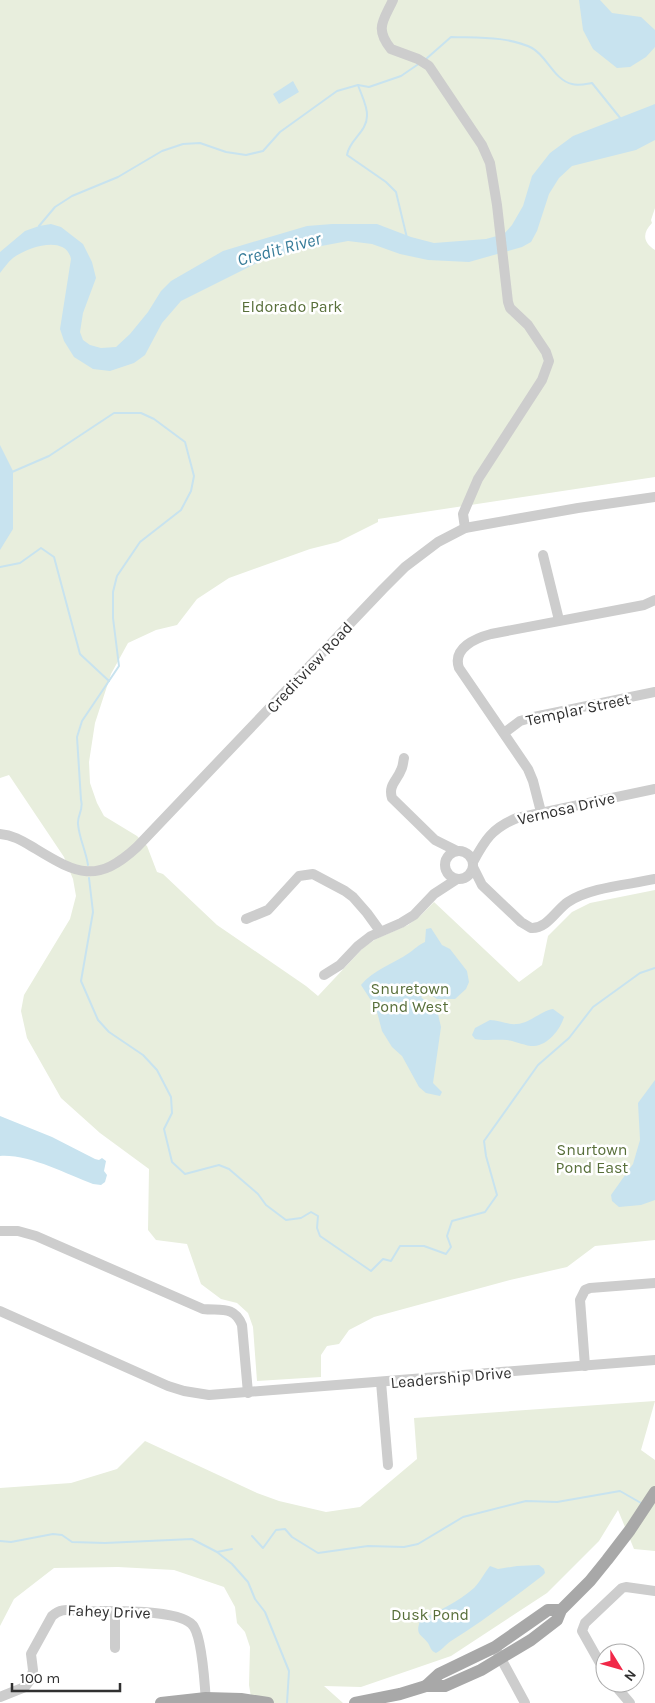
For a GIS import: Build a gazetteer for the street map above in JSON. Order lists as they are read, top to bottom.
{
  "streets": {
    "street": [
      "Creditview Road",
      "Templar Street",
      "Vernosa Drive",
      "Leadership Drive",
      "Fahey Drive"
    ]
  },
  "water": ["Credit River"],
  "parks": [
    "Eldorado Park",
    "Snuretown Pond West",
    "Snurtown Pond East",
    "Dusk Pond"
  ],
  "scale_bar": "100 m",
  "north": "bottom right"
}
